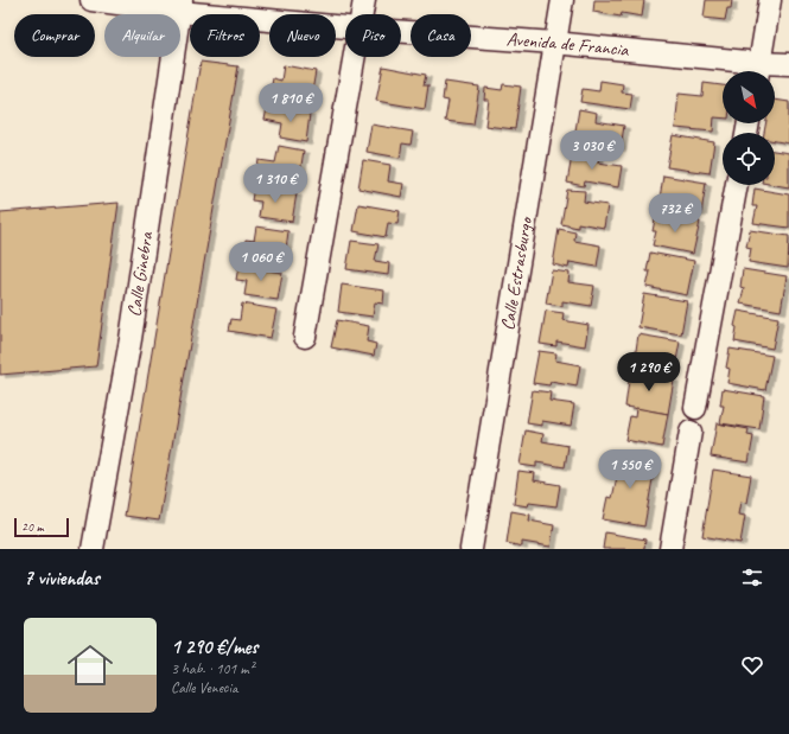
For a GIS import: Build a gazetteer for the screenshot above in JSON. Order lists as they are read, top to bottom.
{
  "streets": {
    "street": ["Avenida de Francia", "Calle Estrasburgo", "Calle Ginebra"]
  },
  "crossings": [
    ["Avenida de Francia", "Calle Estrasburgo"],
    ["Avenida de Francia", "Calle Ginebra"]
  ],
  "scale_bar": "20 m",
  "north": "bottom right",
  "page": {
    "chip": [
      "Comprar",
      "Alquilar",
      "Filtros",
      "Nuevo",
      "Piso",
      "Casa"
    ],
    "price": [
      "1 810 €",
      "3 030 €",
      "1 310 €",
      "732 €",
      "1 060 €",
      "1 290 €",
      "1 550 €"
    ],
    "scale": "20 m",
    "heading": "7 viviendas",
    "list": [
      {
        "name": "1 290 €/mes",
        "note": "3 hab. · 101 m² · Calle Venecia"
      }
    ]
  }
}
